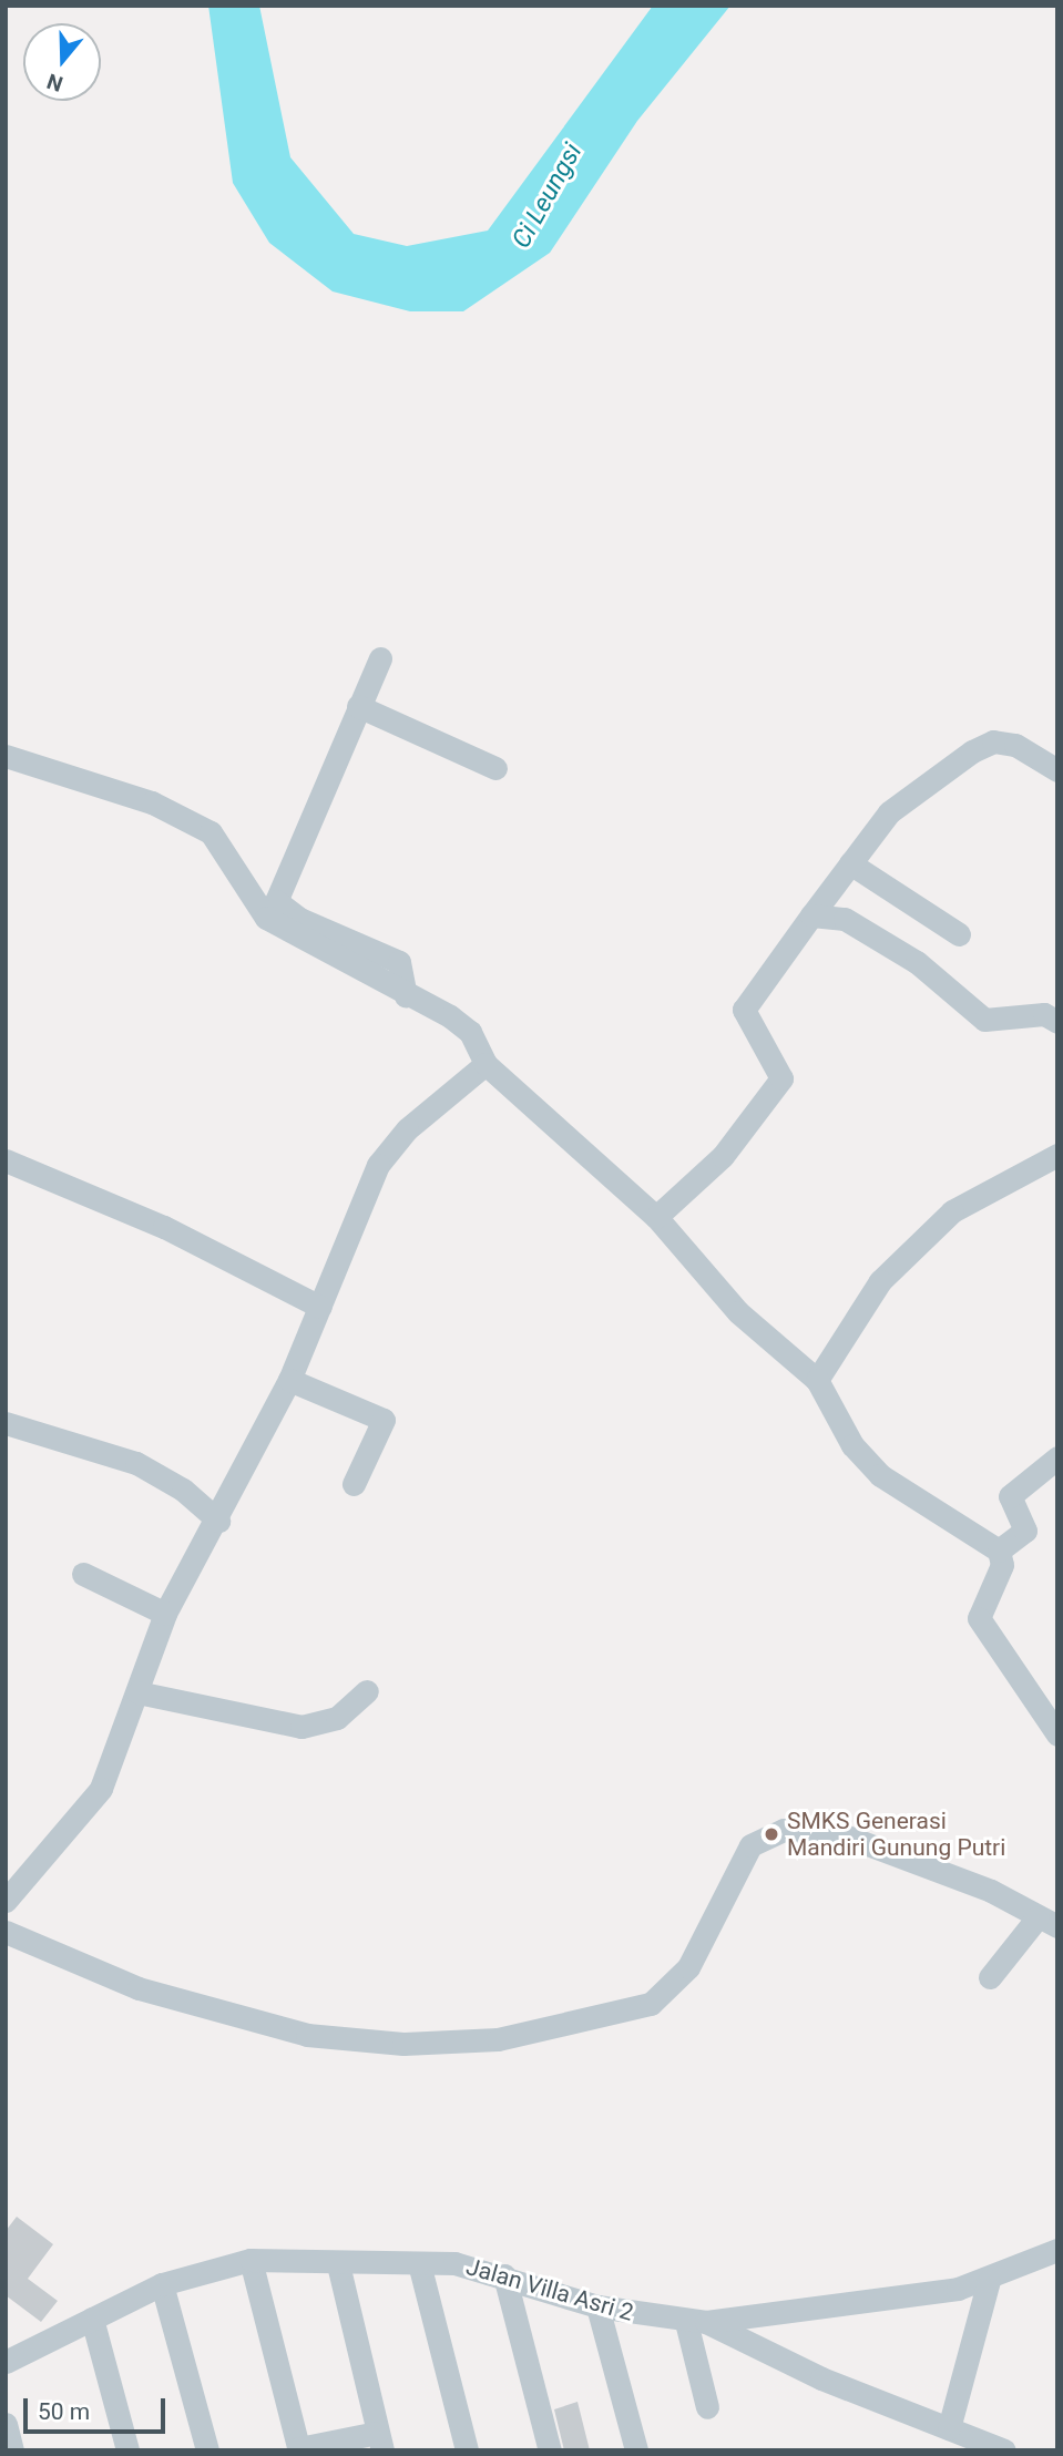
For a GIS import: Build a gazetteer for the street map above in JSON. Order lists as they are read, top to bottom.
{
  "streets": {
    "street": ["Jalan Villa Asri 2"]
  },
  "water": ["Ci Leungsi"],
  "places": ["SMKS Generasi Mandiri Gunung Putri"],
  "scale_bar": "50 m",
  "north": "bottom"
}
